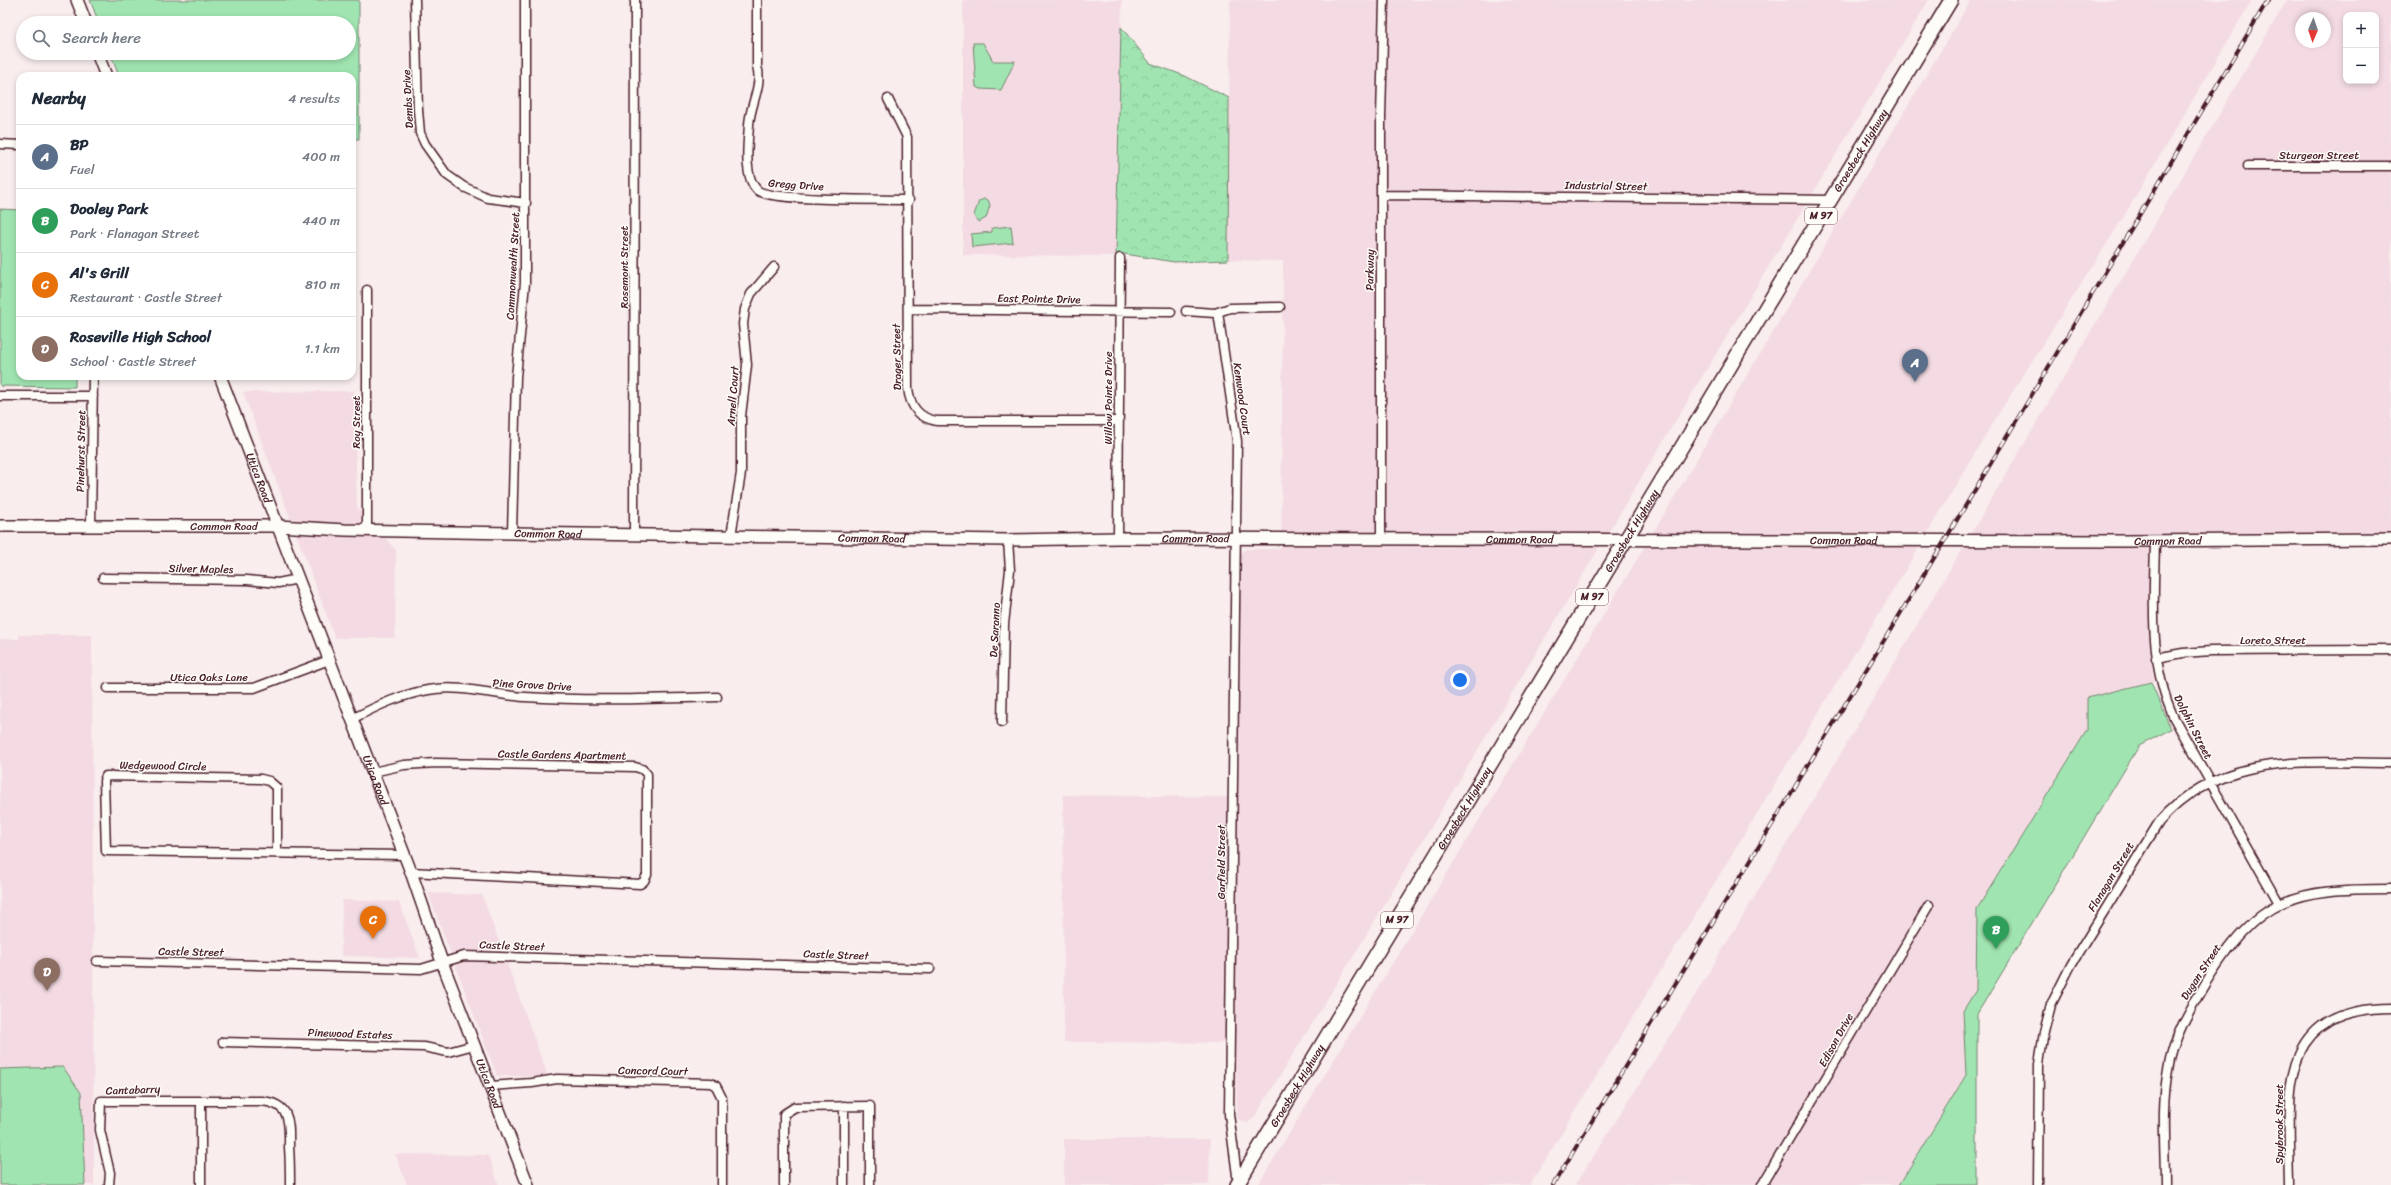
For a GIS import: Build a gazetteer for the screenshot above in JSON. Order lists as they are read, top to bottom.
{
  "streets": {
    "main road": ["Groesbeck Highway", "M 97"],
    "street": [
      "Dembs Drive",
      "Sturgeon Street",
      "Gregg Drive",
      "Industrial Street",
      "Commonwealth Street",
      "Rosemont Street",
      "Parkway",
      "East Pointe Drive",
      "Drager Street",
      "Arnell Court",
      "Willow Pointe Drive",
      "Kenwood Court",
      "Roy Street",
      "Pinehurst Street",
      "Utica Road",
      "Common Road",
      "Silver Maples",
      "De Saranno",
      "Loreto Street",
      "Utica Oaks Lane",
      "Pine Grove Drive",
      "Dolphin Street",
      "Castle Gardens Apartment",
      "Wedgewood Circle",
      "Garfield Street",
      "Flanagan Street",
      "Castle Street",
      "Dugan Street",
      "Pinewood Estates",
      "Edison Drive",
      "Concord Court",
      "Cantabarry",
      "Spybrook Street"
    ]
  },
  "crossings": [
    ["Dembs Drive", "Commonwealth Street"],
    ["Groesbeck Highway", "Industrial Street"],
    ["Groesbeck Highway", "Common Road"],
    ["Groesbeck Highway", "Garfield Street"],
    ["Gregg Drive", "Drager Street"],
    ["Industrial Street", "Parkway"],
    ["Commonwealth Street", "Common Road"],
    ["Rosemont Street", "Common Road"],
    ["Parkway", "Common Road"],
    ["East Pointe Drive", "Drager Street"],
    ["East Pointe Drive", "Willow Pointe Drive"],
    ["Drager Street", "Willow Pointe Drive"],
    ["Arnell Court", "Common Road"],
    ["Willow Pointe Drive", "Common Road"],
    ["Kenwood Court", "Common Road"],
    ["Kenwood Court", "Garfield Street"],
    ["Roy Street", "Common Road"],
    ["Pinehurst Street", "Common Road"],
    ["Utica Road", "Common Road"],
    ["Utica Road", "Silver Maples"],
    ["Utica Road", "Utica Oaks Lane"],
    ["Utica Road", "Pine Grove Drive"],
    ["Utica Road", "Castle Gardens Apartment"],
    ["Utica Road", "Wedgewood Circle"],
    ["Utica Road", "Castle Street"],
    ["Utica Road", "Pinewood Estates"],
    ["Utica Road", "Concord Court"],
    ["Common Road", "De Saranno"],
    ["Common Road", "Dolphin Street"],
    ["Common Road", "Garfield Street"],
    ["Loreto Street", "Dolphin Street"],
    ["Dolphin Street", "Flanagan Street"],
    ["Dolphin Street", "Dugan Street"]
  ],
  "north": "bottom",
  "page": {
    "map_buttons": ["+", "−"],
    "search": "Search here",
    "heading": ["Nearby", "4 results"],
    "list": [
      {
        "mark": "A",
        "name": "BP",
        "note": "Fuel",
        "value": "400 m"
      },
      {
        "mark": "B",
        "name": "Dooley Park",
        "note": "Park · Flanagan Street",
        "value": "440 m"
      },
      {
        "mark": "C",
        "name": "Al's Grill",
        "note": "Restaurant · Castle Street",
        "value": "810 m"
      },
      {
        "mark": "D",
        "name": "Roseville High School",
        "note": "School · Castle Street",
        "value": "1.1 km"
      }
    ],
    "pins": [
      "A",
      "C",
      "B",
      "D"
    ]
  }
}
